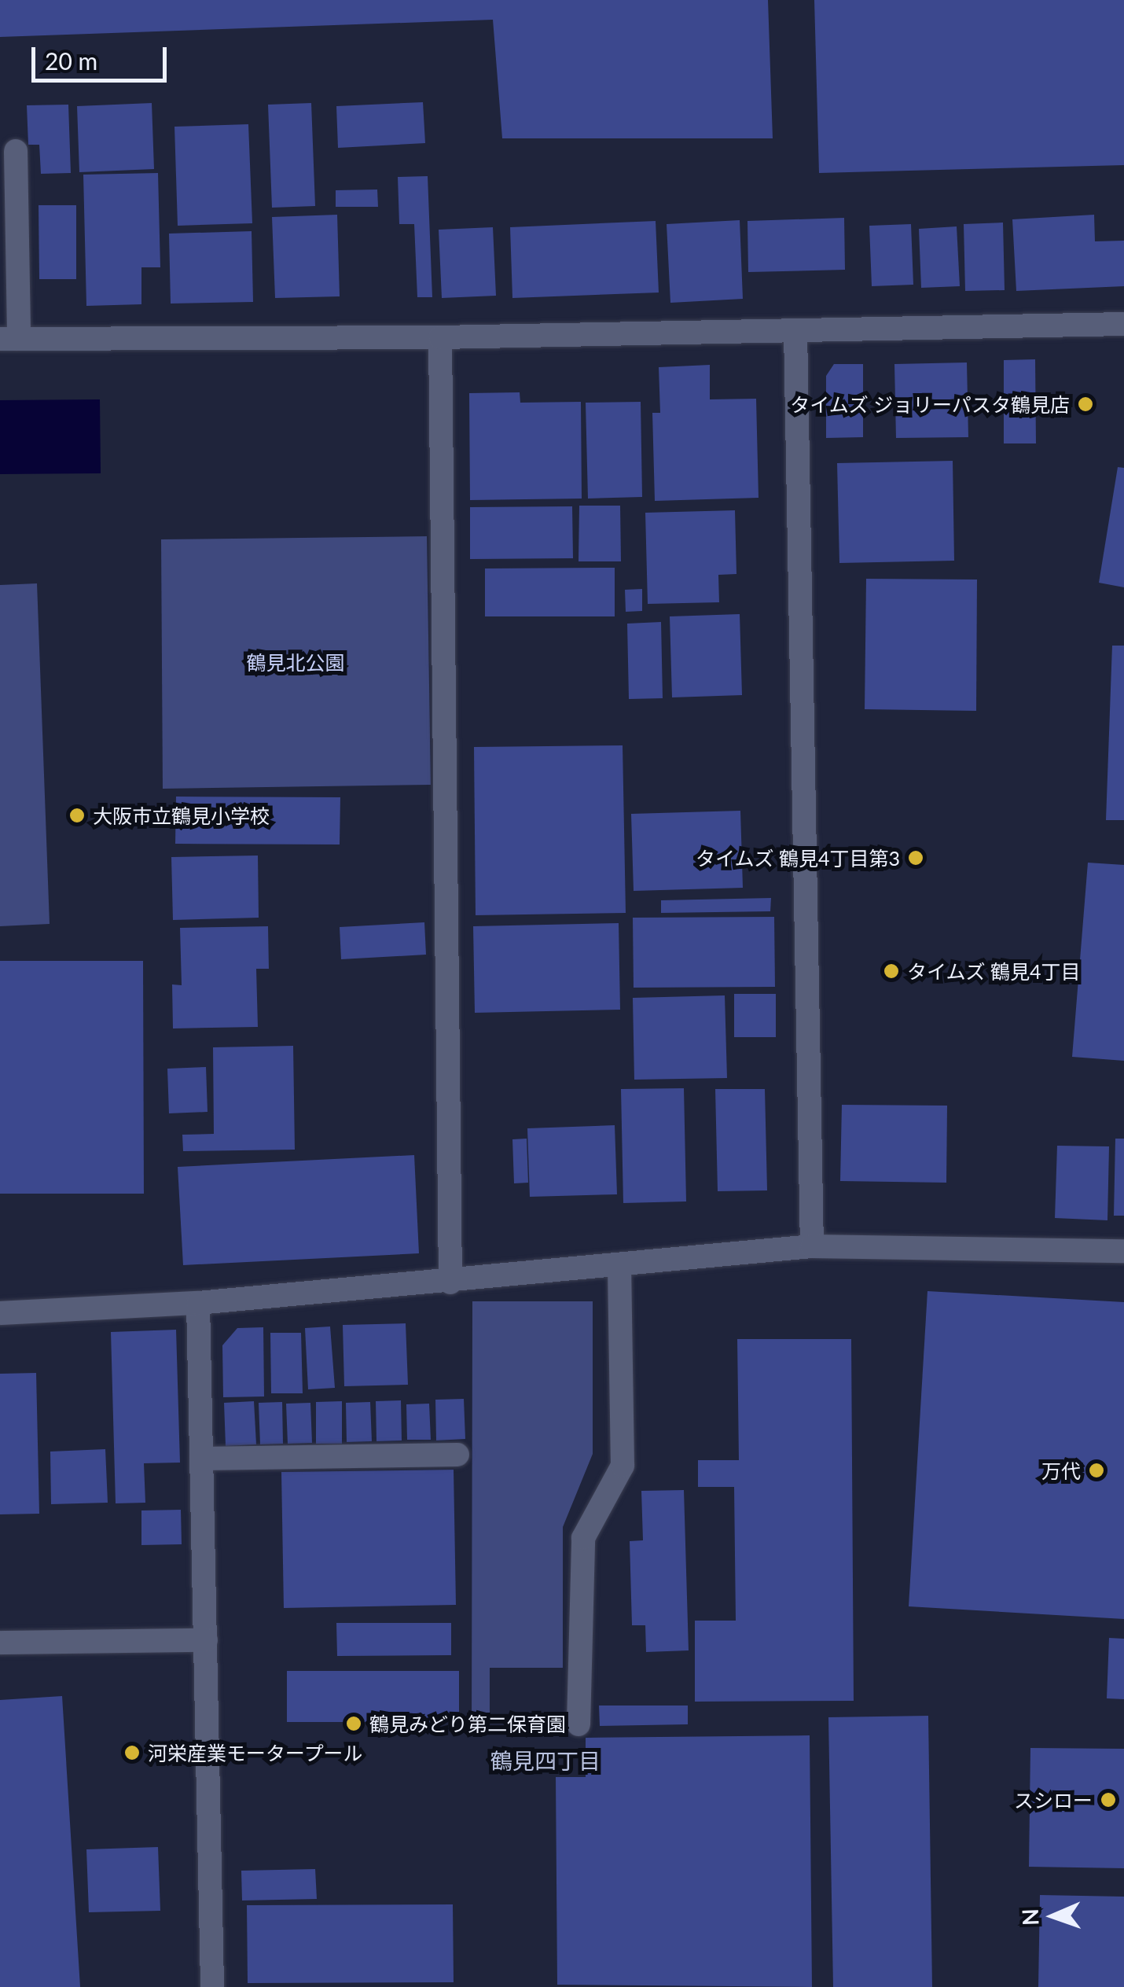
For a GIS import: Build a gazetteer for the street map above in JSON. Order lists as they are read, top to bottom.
{
  "districts": ["鶴見四丁目"],
  "parks": ["鶴見北公園"],
  "places": [
    "タイムズ ジョリーパスタ鶴見店",
    "大阪市立鶴見小学校",
    "タイムズ 鶴見4丁目第3",
    "タイムズ 鶴見4丁目",
    "万代",
    "鶴見みどり第二保育園",
    "河栄産業モータープール",
    "スシロー"
  ],
  "scale_bar": "20 m",
  "north": "left"
}
